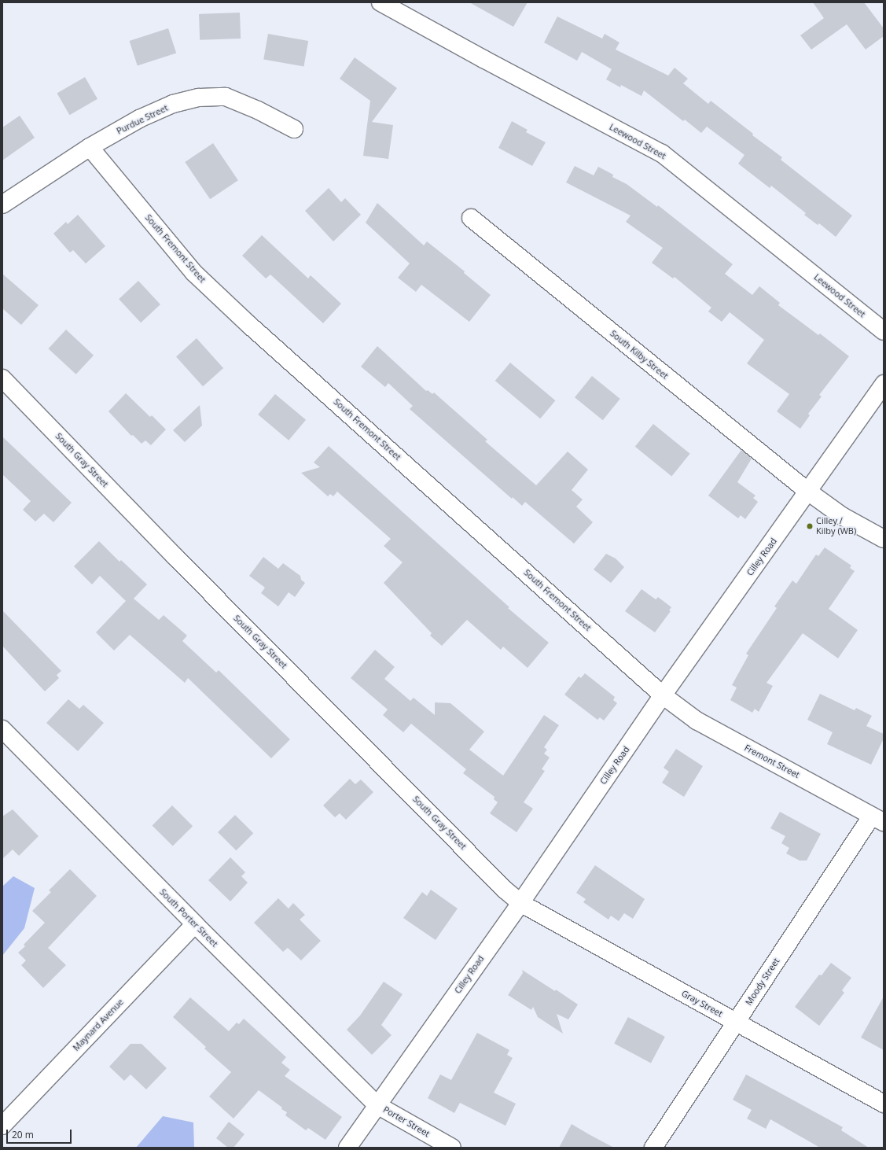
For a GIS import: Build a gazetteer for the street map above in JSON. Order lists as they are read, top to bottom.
{
  "streets": {
    "street": [
      "Purdue Street",
      "Leewood Street",
      "South Fremont Street",
      "South Kilby Street",
      "South Gray Street",
      "Cilley Road",
      "Fremont Street",
      "South Porter Street",
      "Moody Street",
      "Gray Street",
      "Maynard Avenue",
      "Porter Street"
    ]
  },
  "crossings": [
    ["Purdue Street", "South Fremont Street"],
    ["South Fremont Street", "Cilley Road"],
    ["South Fremont Street", "Fremont Street"],
    ["South Kilby Street", "Cilley Road"],
    ["South Gray Street", "Cilley Road"],
    ["South Gray Street", "Gray Street"],
    ["Cilley Road", "Fremont Street"],
    ["Cilley Road", "South Porter Street"],
    ["Cilley Road", "Gray Street"],
    ["Cilley Road", "Porter Street"],
    ["Fremont Street", "Moody Street"],
    ["South Porter Street", "Maynard Avenue"],
    ["South Porter Street", "Porter Street"],
    ["Moody Street", "Gray Street"]
  ],
  "places": ["Cilley / Kilby (WB)"],
  "scale_bar": "20 m"
}
